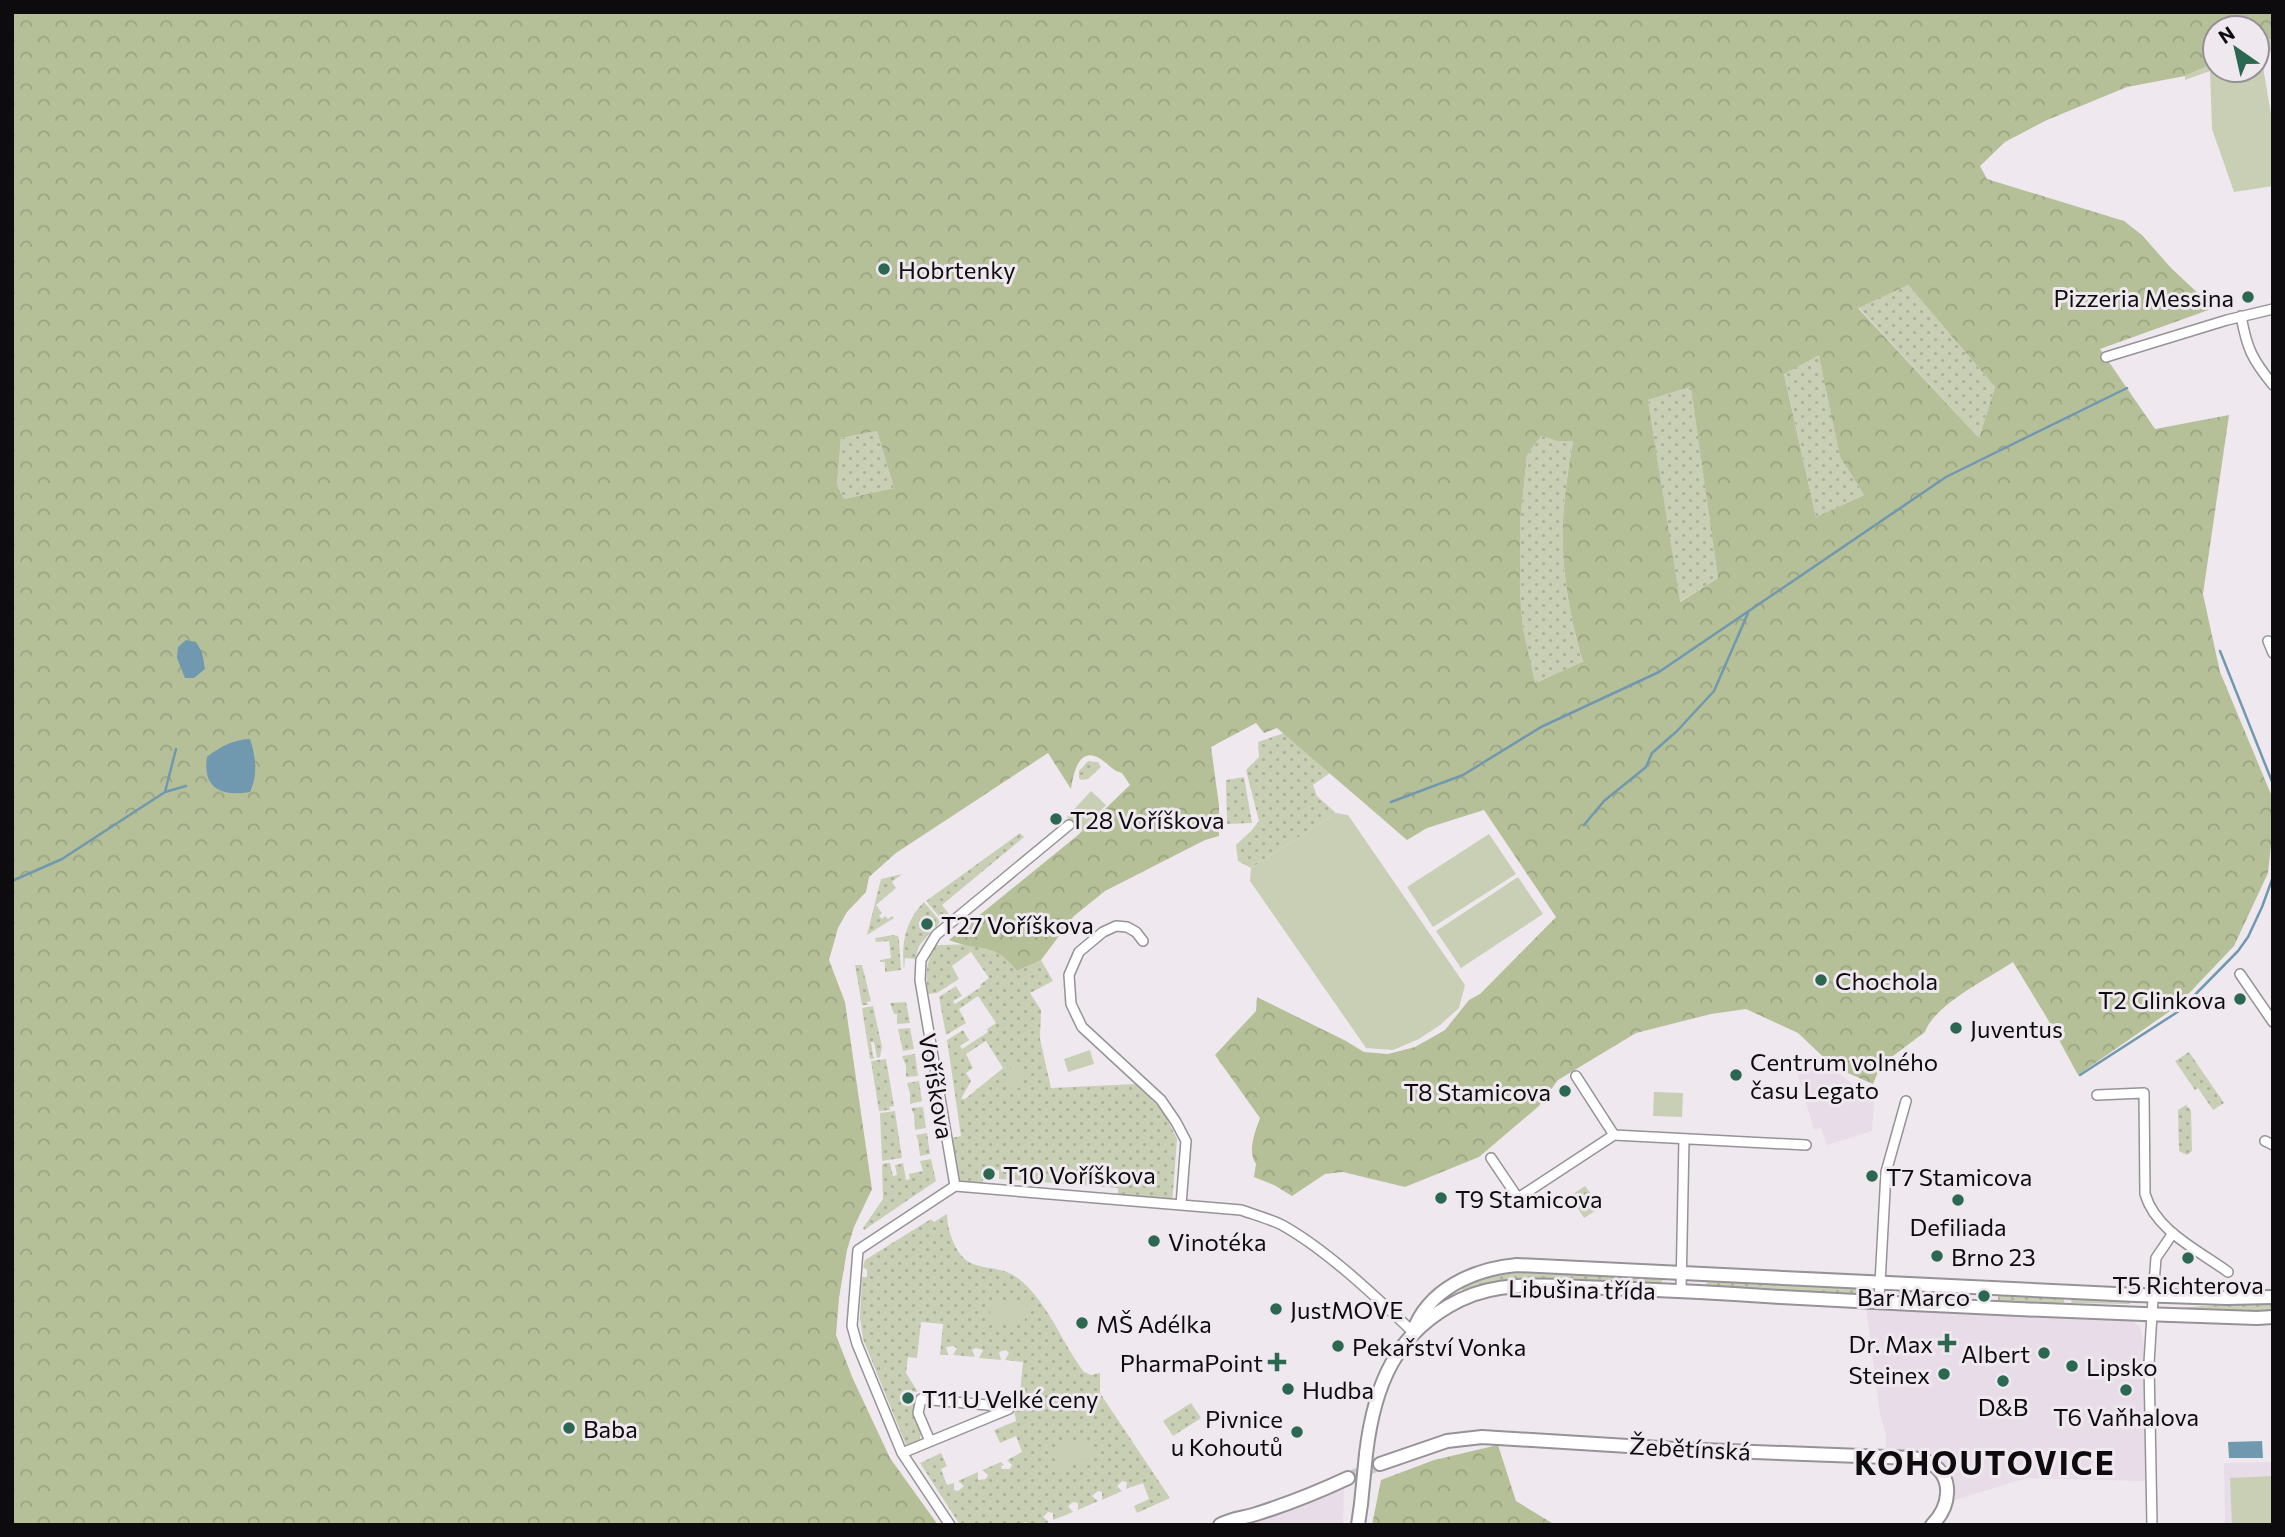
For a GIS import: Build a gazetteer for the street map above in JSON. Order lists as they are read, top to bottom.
{
  "streets": {
    "street": ["Voříškova", "Libušina třída", "Žebětínská"]
  },
  "districts": ["KOHOUTOVICE"],
  "places": {
    "other": [
      "Hobrtenky",
      "Pizzeria Messina",
      "T28 Voříškova",
      "T27 Voříškova",
      "Chochola",
      "T2 Glinkova",
      "Juventus",
      "Centrum volného času Legato",
      "T8 Stamicova",
      "T10 Voříškova",
      "T7 Stamicova",
      "T9 Stamicova",
      "Defiliada",
      "Vinotéka",
      "Brno 23",
      "T5 Richterova",
      "Bar Marco",
      "JustMOVE",
      "MŠ Adélka",
      "Pekařství Vonka",
      "Albert",
      "Lipsko",
      "Steinex",
      "D&B",
      "Hudba",
      "T6 Vaňhalova",
      "T11 U Velké ceny",
      "Baba",
      "Pivnice u Kohoutů"
    ],
    "health": ["Dr. Max", "PharmaPoint"]
  },
  "north": "top left"
}
